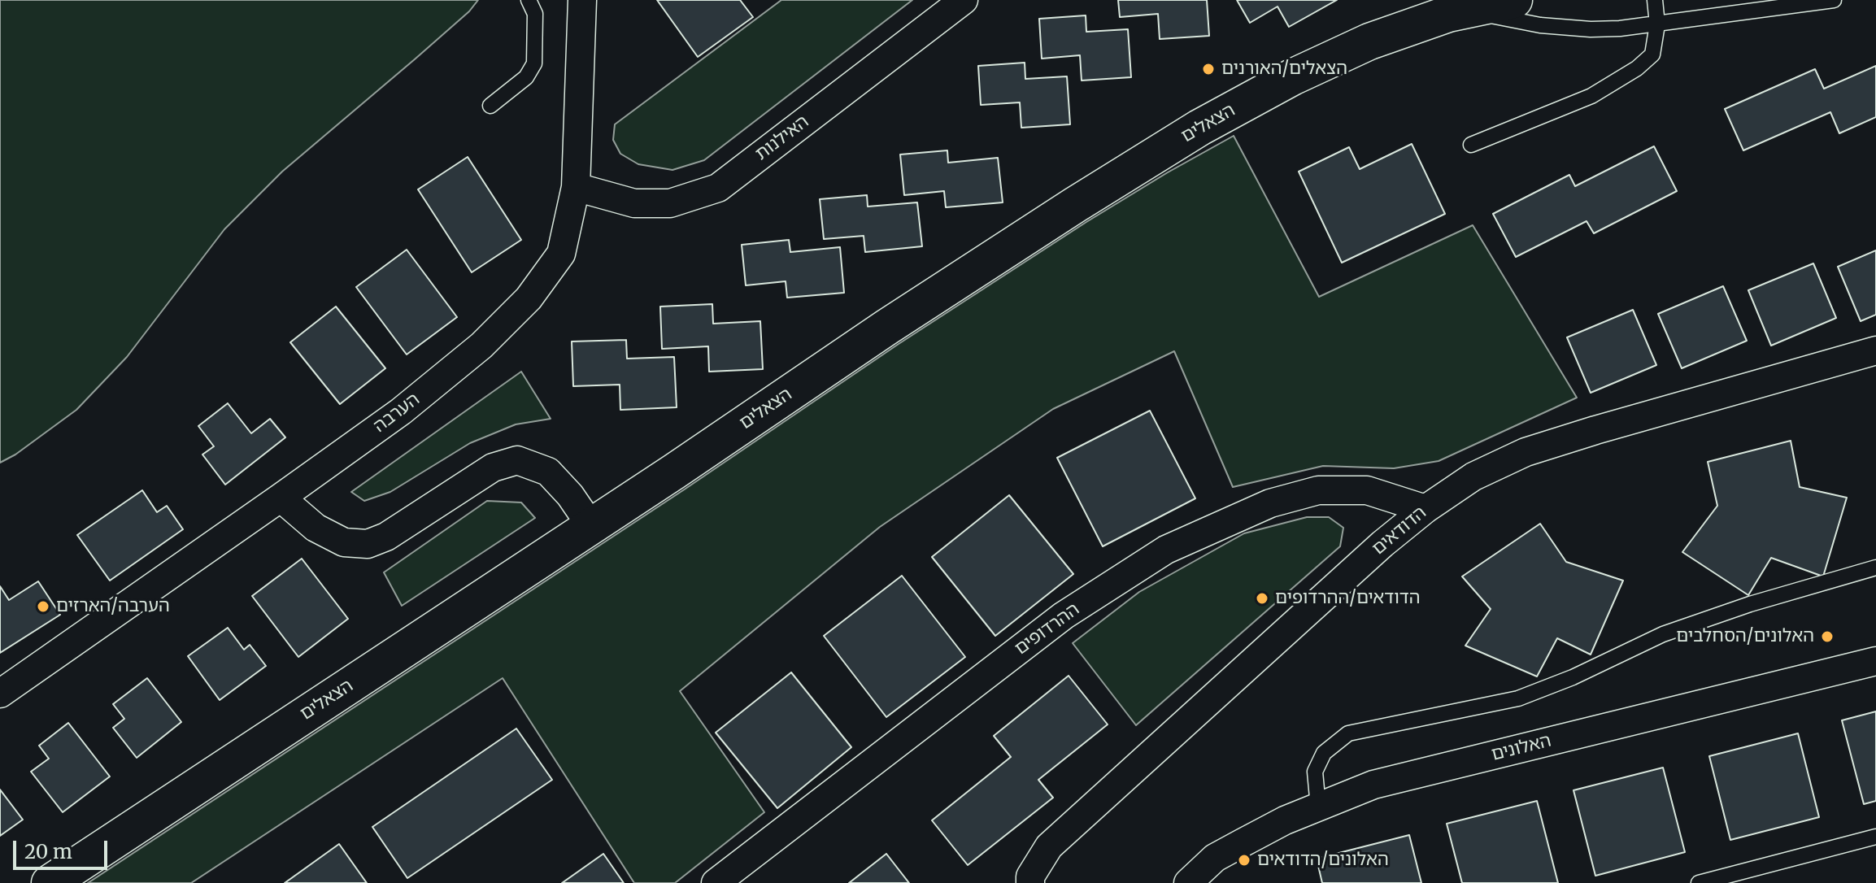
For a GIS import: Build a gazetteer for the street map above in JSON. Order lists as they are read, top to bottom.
{
  "streets": {
    "street": [
      "הצאלים",
      "האילנות",
      "הערבה",
      "הדודאים",
      "ההרדופים",
      "האלונים"
    ]
  },
  "crossings": [
    ["האילנות", "הערבה"],
    ["הדודאים", "ההרדופים"]
  ],
  "places": [
    "הצאלים/האורנים",
    "הדודאים/ההרדופים",
    "הערבה/הארזים",
    "האלונים/הסחלבים",
    "האלונים/הדודאים"
  ],
  "scale_bar": "20 m"
}
